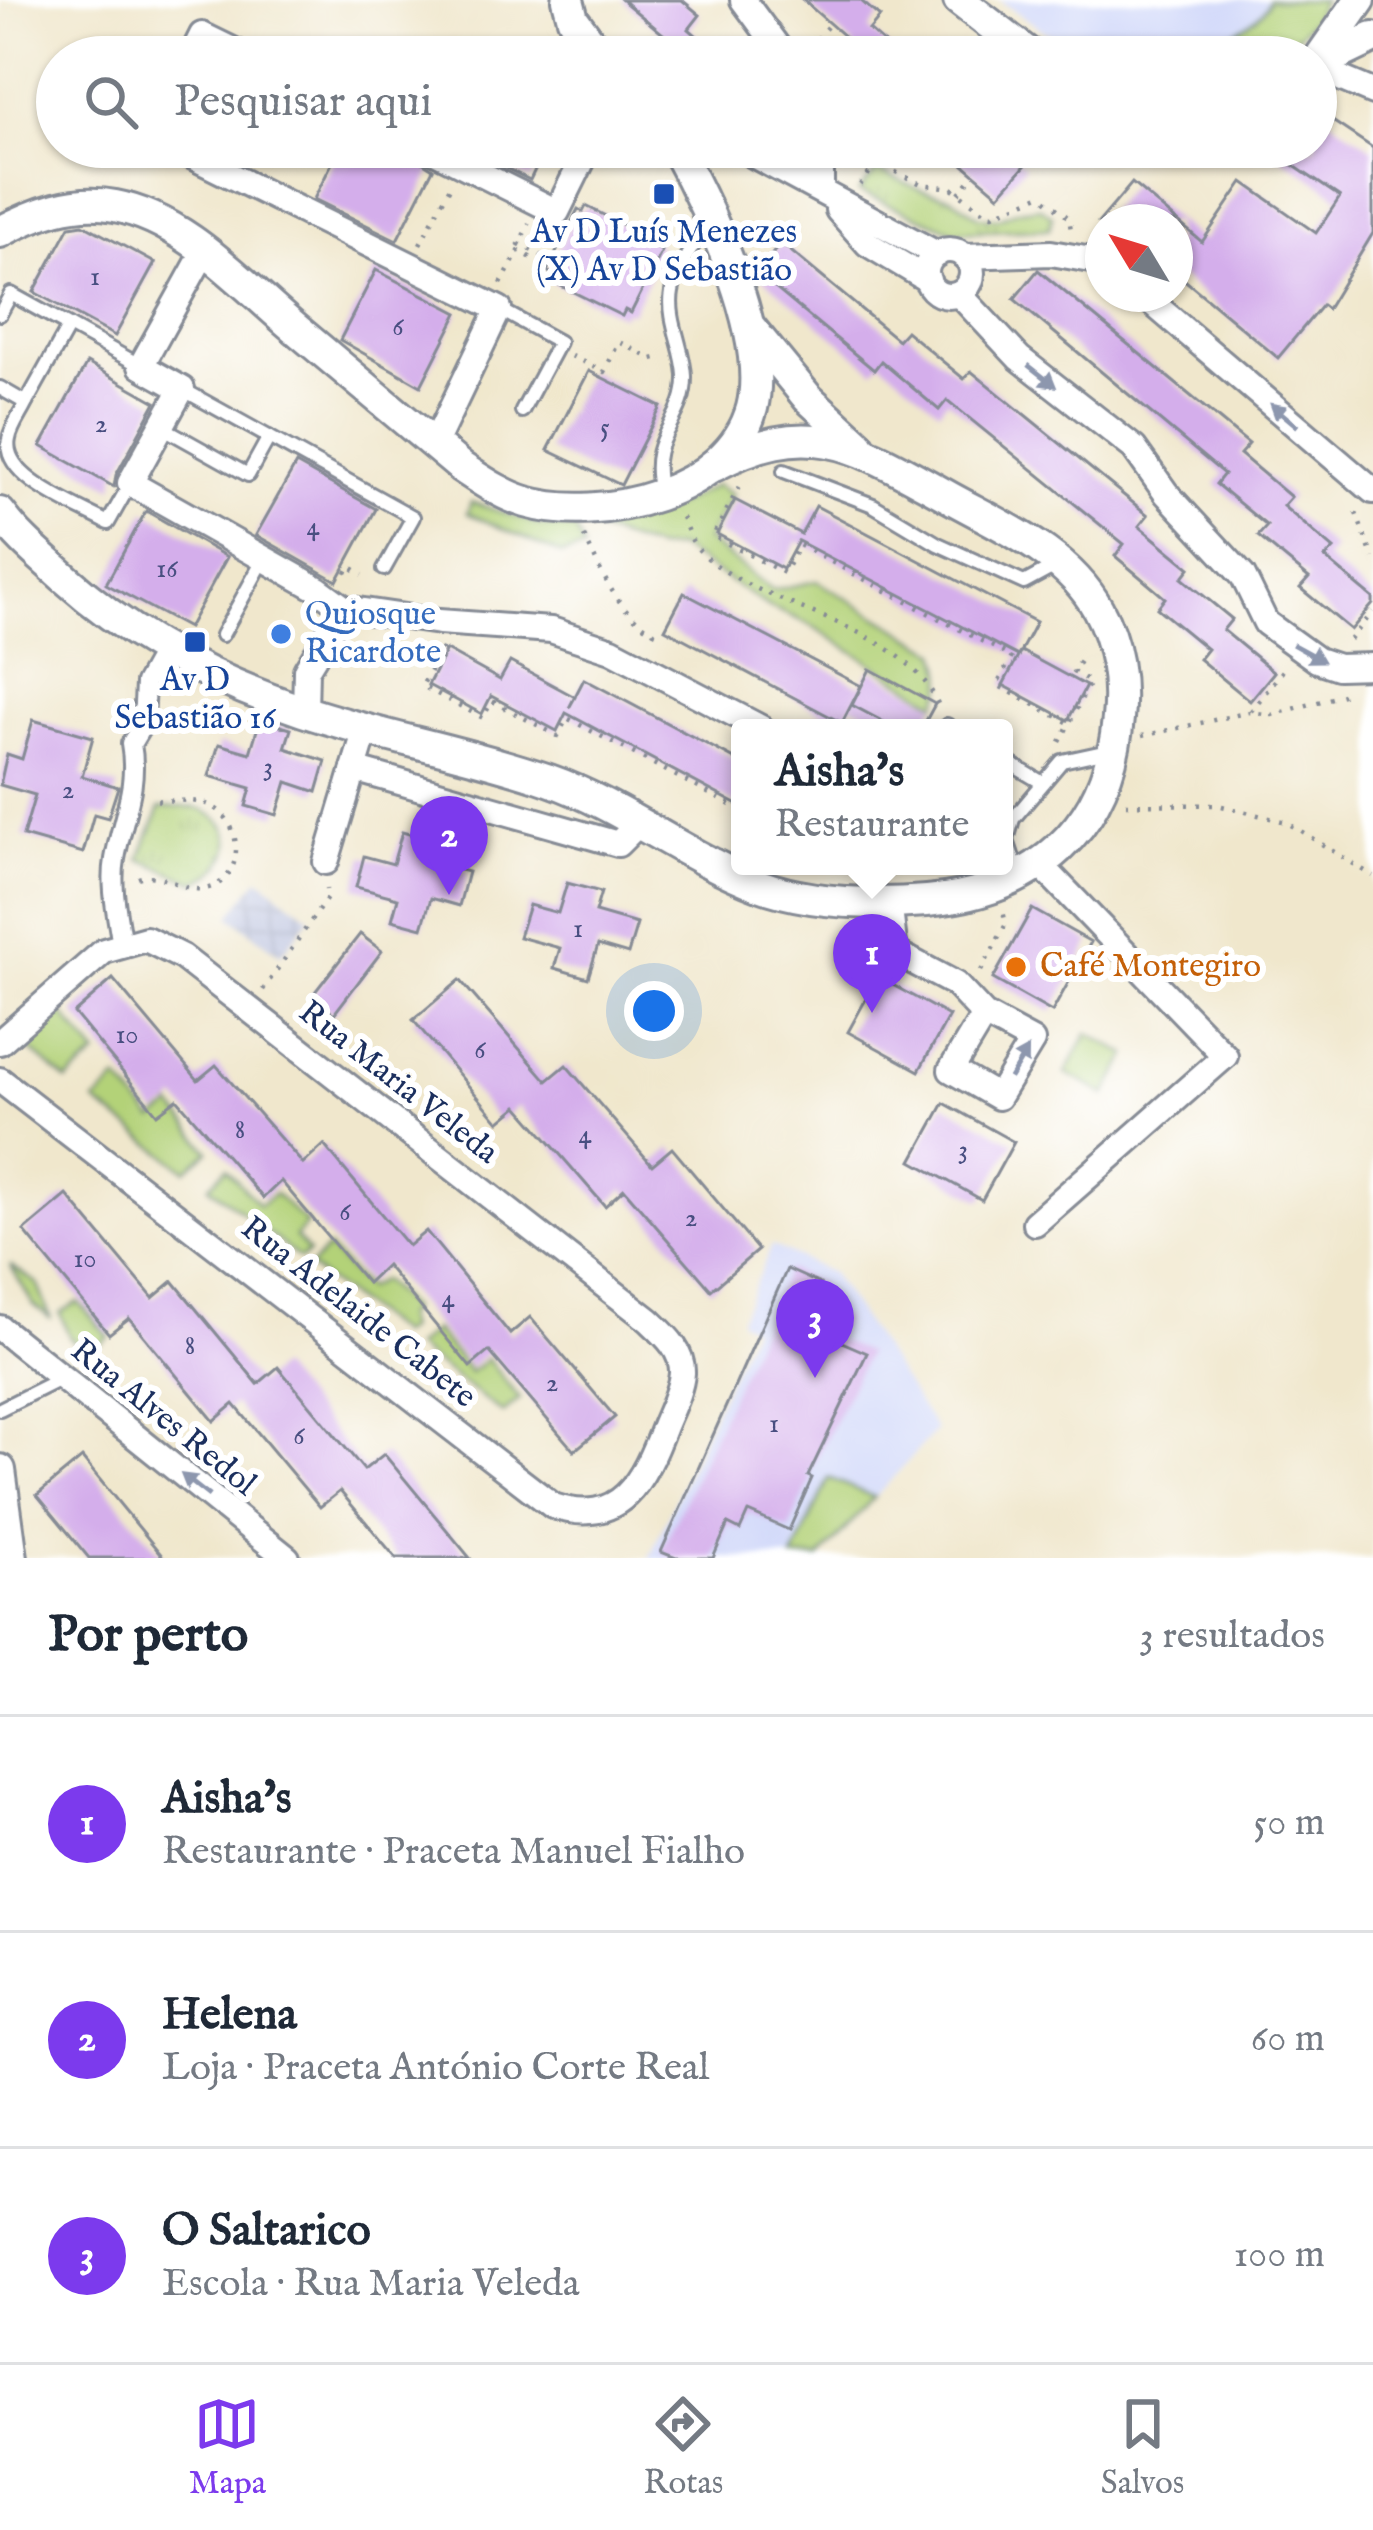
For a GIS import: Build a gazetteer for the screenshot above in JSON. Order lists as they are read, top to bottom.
{
  "streets": {
    "street": ["Rua Maria Veleda", "Rua Adelaide Cabete", "Rua Alves Redol"]
  },
  "crossings": [
    ["Rua Maria Veleda", "Rua Adelaide Cabete"]
  ],
  "one_way": ["Rua Alves Redol"],
  "places": {
    "transit": ["Av D Luís Menezes (X) Av D Sebastião", "Av D Sebastião 16"],
    "other": ["Quiosque Ricardote", "Café Montegiro"]
  },
  "house_numbers": [
    "1",
    "6",
    "2",
    "5",
    "4",
    "16",
    "3",
    "2",
    "1",
    "10",
    "6",
    "8",
    "4",
    "3",
    "6",
    "2",
    "10",
    "4",
    "8",
    "2",
    "1",
    "6"
  ],
  "north": "top left",
  "page": {
    "search": "Pesquisar aqui",
    "popup": ["Aisha's", "Restaurante"],
    "pins": ["2", "1", "3"],
    "heading": ["Por perto", "3 resultados"],
    "list": [
      {
        "mark": "1",
        "name": "Aisha's",
        "note": "Restaurante · Praceta Manuel Fialho",
        "value": "50 m"
      },
      {
        "mark": "2",
        "name": "Helena",
        "note": "Loja · Praceta António Corte Real",
        "value": "60 m"
      },
      {
        "mark": "3",
        "name": "O Saltarico",
        "note": "Escola · Rua Maria Veleda",
        "value": "100 m"
      }
    ],
    "nav": ["Mapa", "Rotas", "Salvos"]
  }
}
